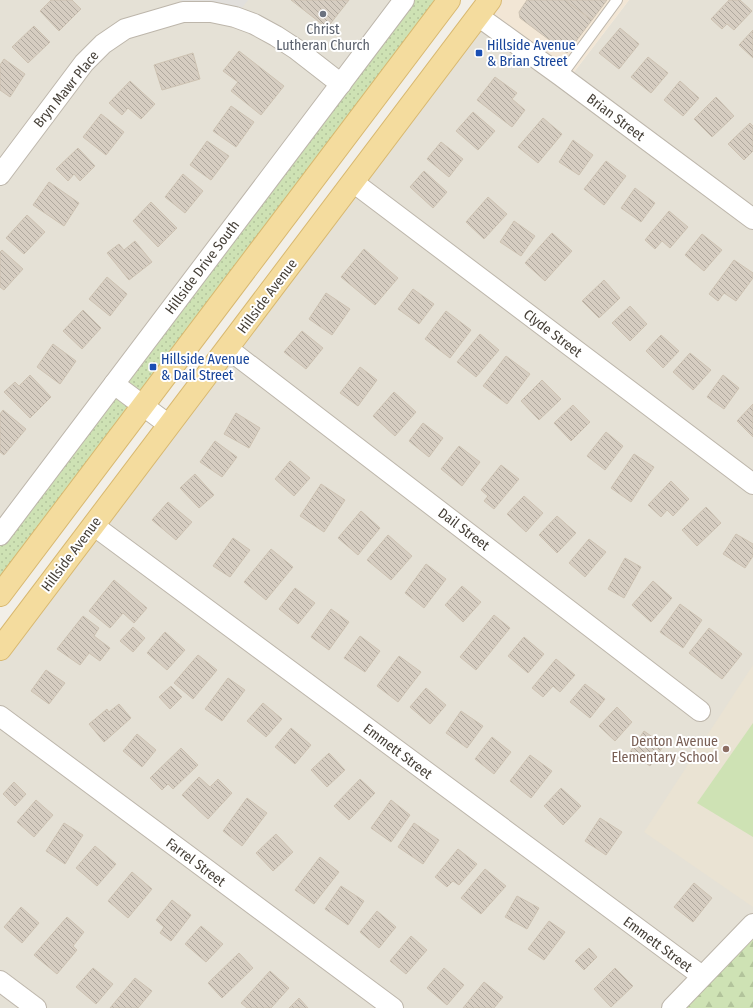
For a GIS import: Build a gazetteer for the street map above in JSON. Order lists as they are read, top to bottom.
{
  "streets": {
    "main road": ["Hillside Avenue"],
    "street": [
      "Bryn Mawr Place",
      "Brian Street",
      "Hillside Drive South",
      "Clyde Street",
      "Dail Street",
      "Emmett Street",
      "Farrel Street"
    ]
  },
  "crossings": [
    ["Bryn Mawr Place", "Hillside Drive South"],
    ["Brian Street", "Hillside Avenue"],
    ["Hillside Avenue", "Clyde Street"],
    ["Hillside Avenue", "Dail Street"],
    ["Hillside Avenue", "Emmett Street"]
  ],
  "places": {
    "other": ["Christ Lutheran Church", "Denton Avenue Elementary School"],
    "transit": ["Hillside Avenue & Brian Street", "Hillside Avenue & Dail Street"]
  }
}
